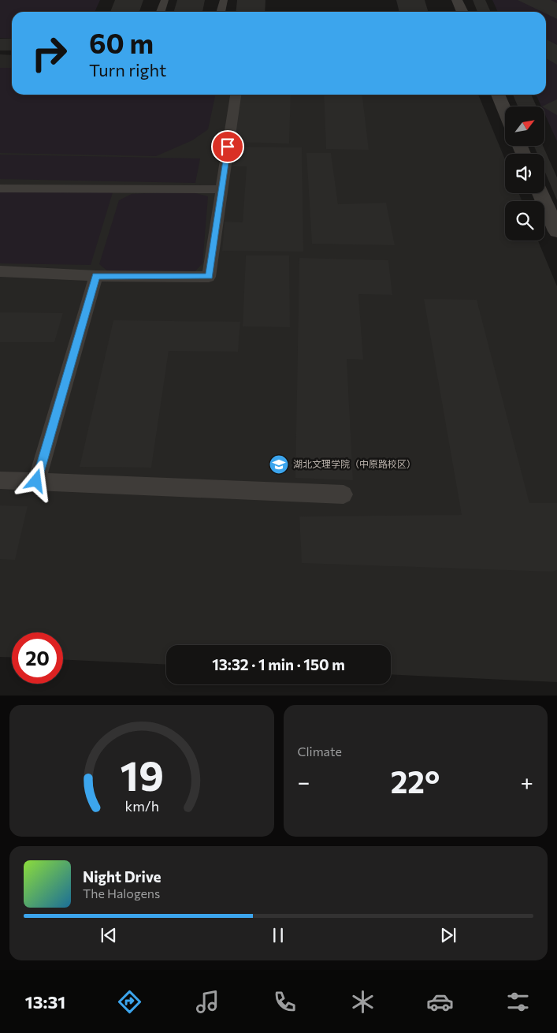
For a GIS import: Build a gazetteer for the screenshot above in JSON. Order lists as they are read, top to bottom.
{
  "places": {
    "school or university": ["湖北文理学院（中原路校区）"]
  },
  "north": "top right",
  "page": {
    "turn": ["60 m", "Turn right"],
    "limit": "20",
    "trip": "13:32 · 1 min · 150 m",
    "tile": "Climate",
    "heat": ["−", "22°", "+"],
    "song": ["Night Drive", "The Halogens"],
    "tabs": "13:31",
    "gauge": ["19", "km/h"]
  }
}
